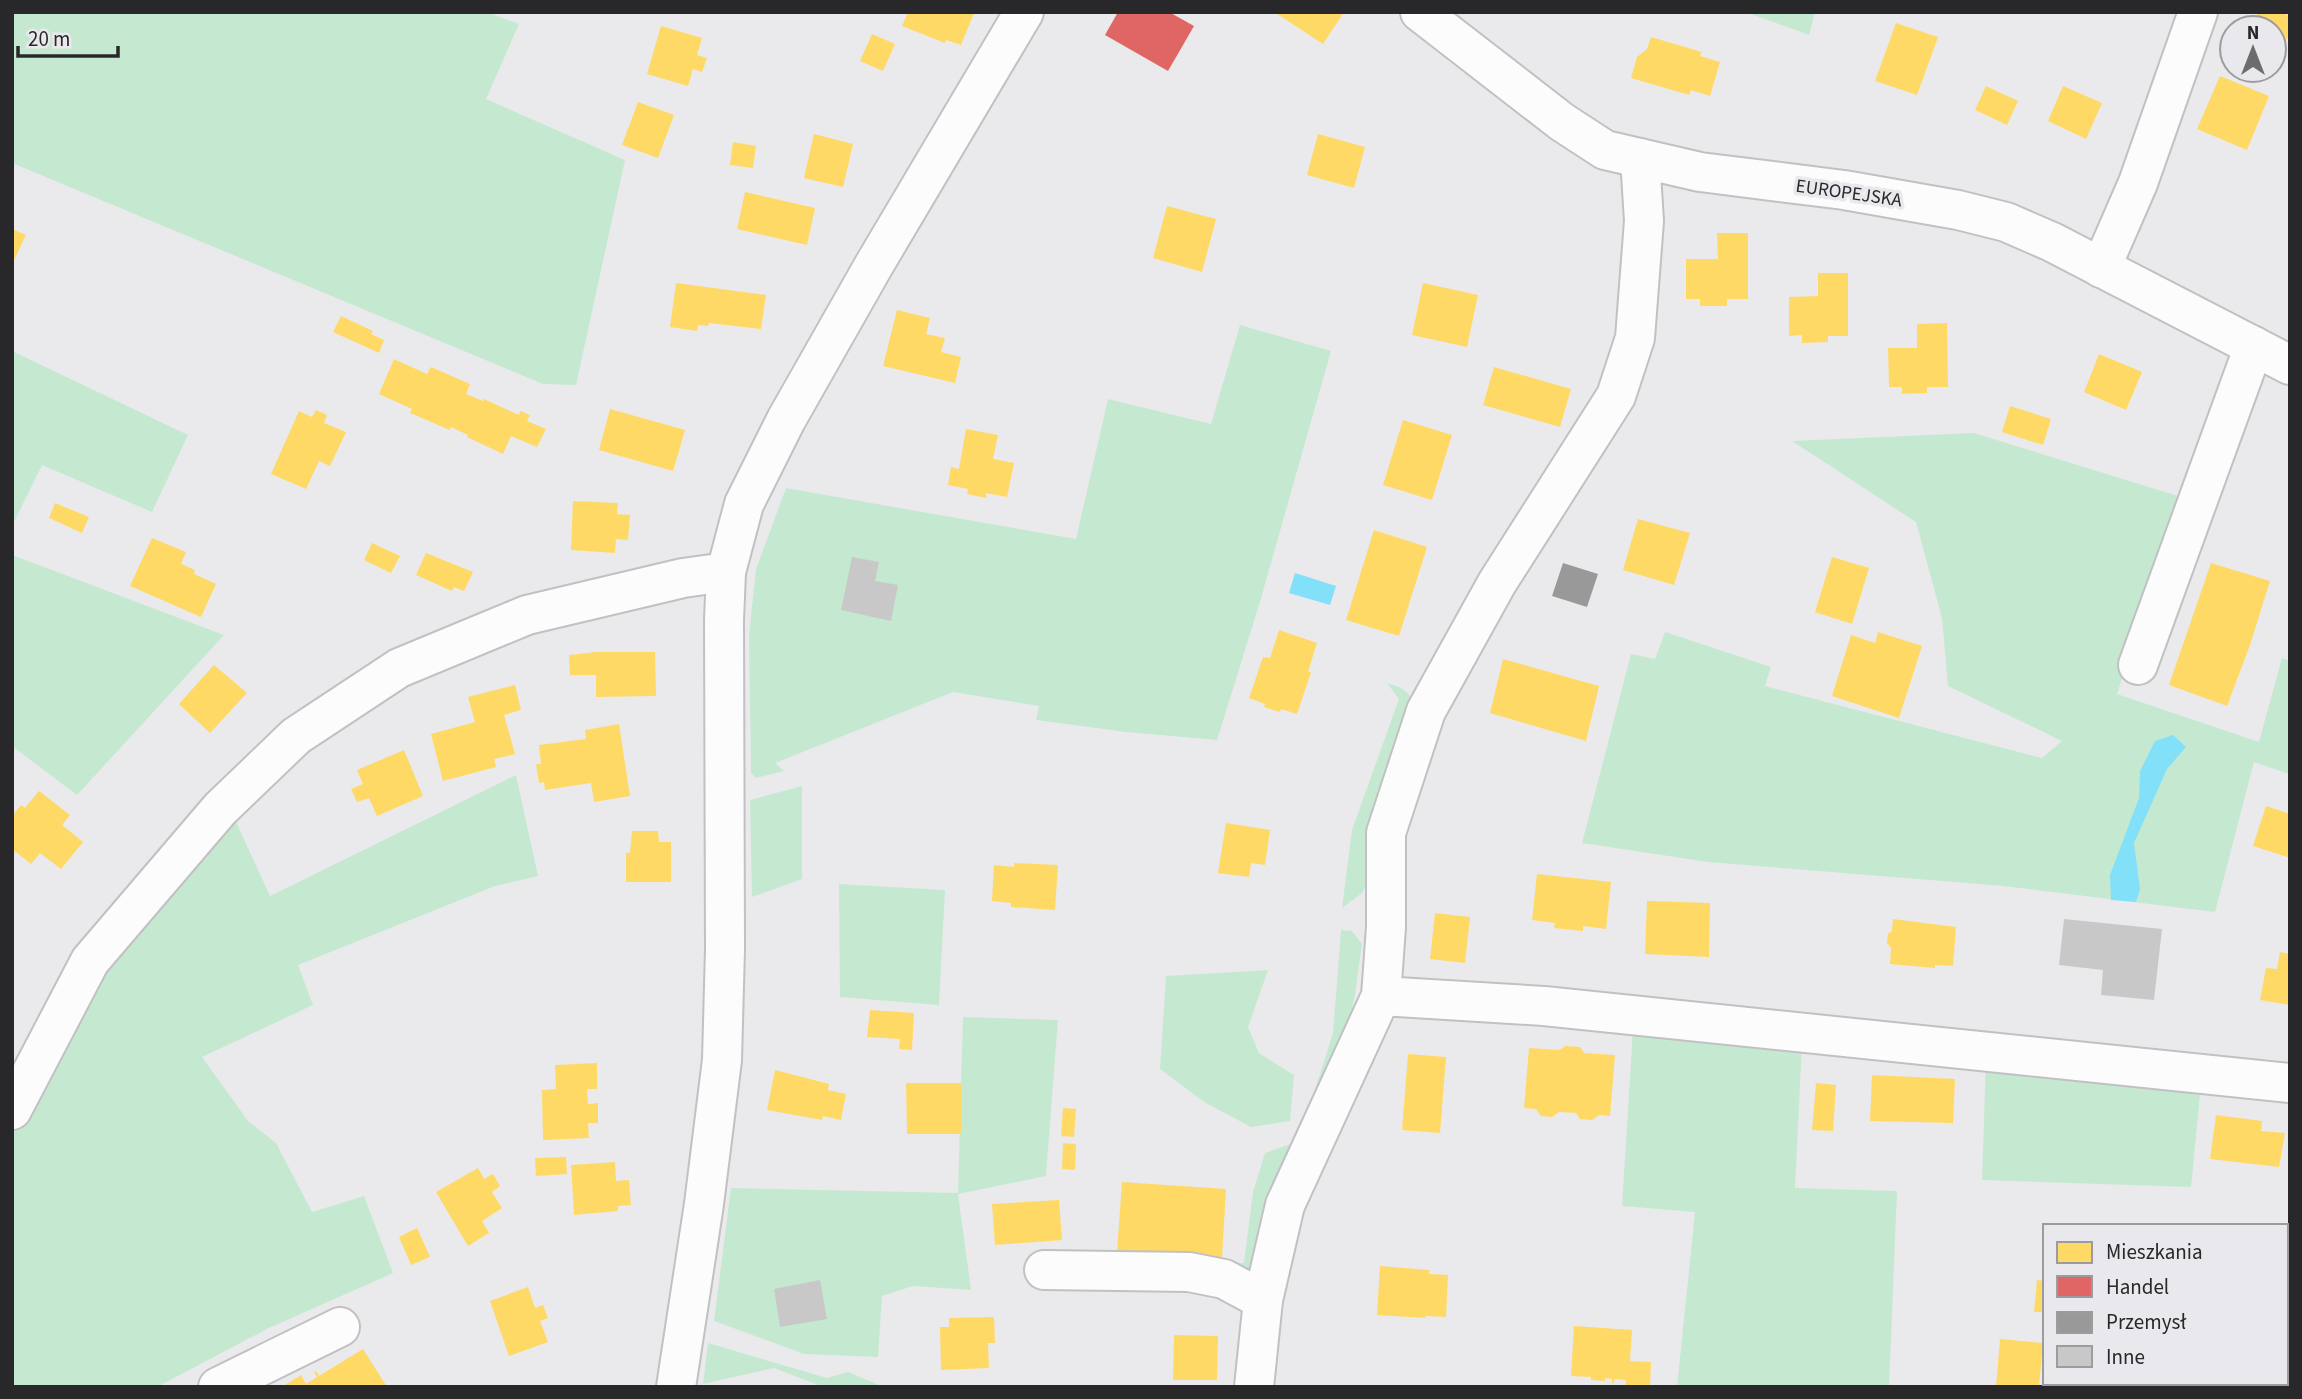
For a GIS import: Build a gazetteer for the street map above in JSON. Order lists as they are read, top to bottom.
{
  "streets": {
    "street": ["EUROPEJSKA"]
  },
  "legend": [
    "Mieszkania",
    "Handel",
    "Przemysł",
    "Inne"
  ],
  "scale_bar": "20 m",
  "north": "top"
}
